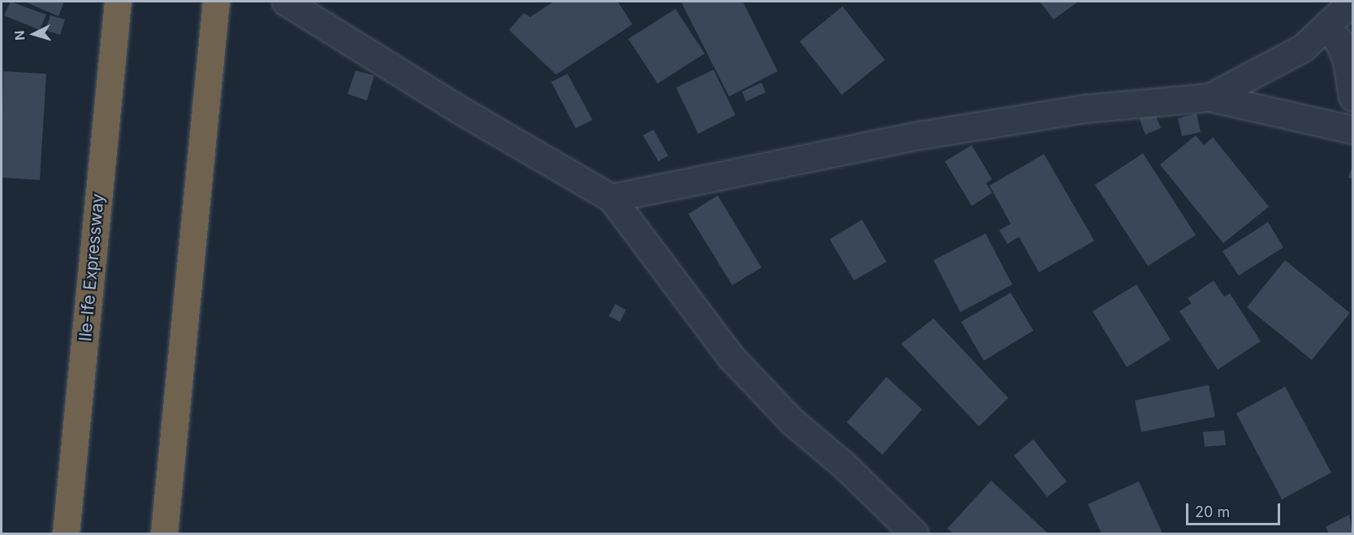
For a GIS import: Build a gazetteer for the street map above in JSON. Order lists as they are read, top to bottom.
{
  "streets": {
    "highway": ["Ile-Ife Expressway"]
  },
  "scale_bar": "20 m",
  "north": "left"
}
